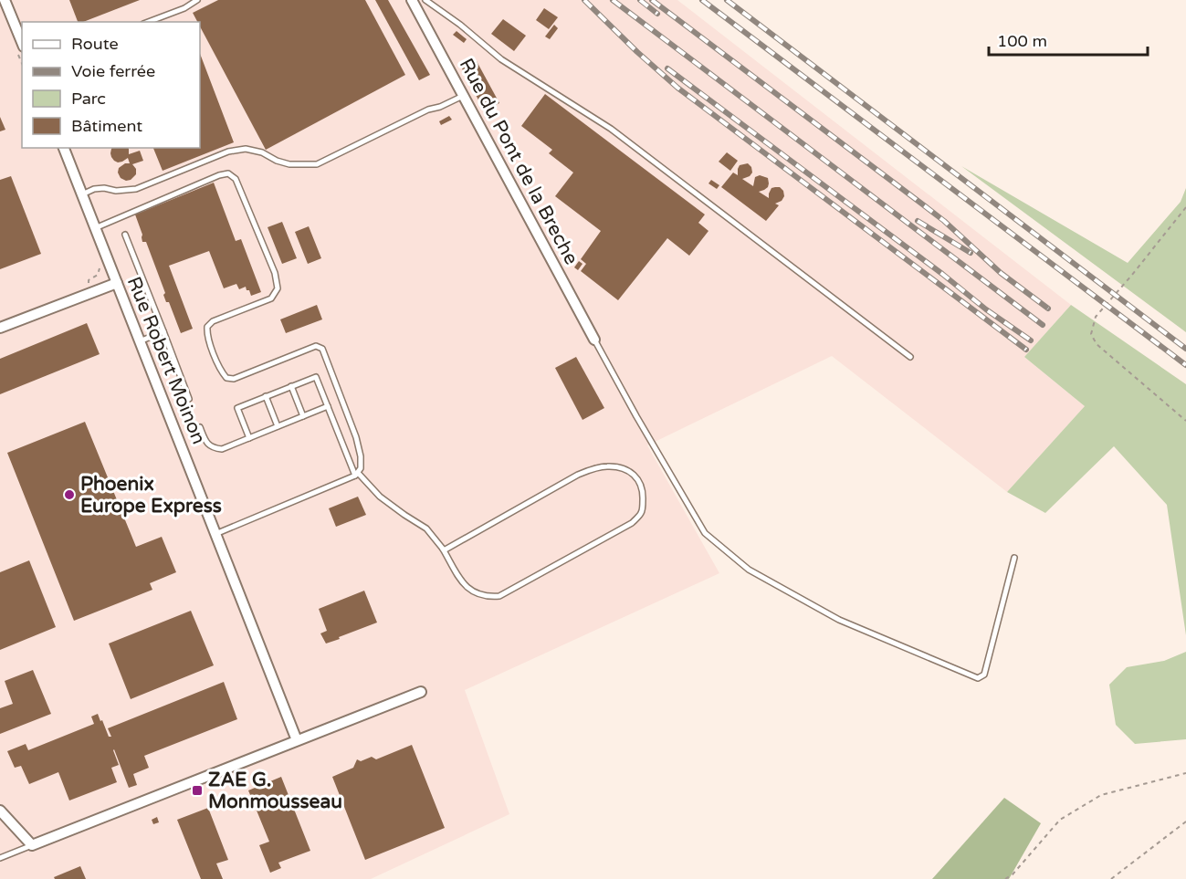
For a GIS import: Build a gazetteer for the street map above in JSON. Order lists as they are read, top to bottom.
{
  "streets": {
    "street": ["Rue du Pont de la Breche", "Rue Robert Moinon"]
  },
  "places": {
    "other": ["Phoenix Europe Express"],
    "transit": ["ZAE G. Monmousseau"]
  },
  "legend": [
    "Route",
    "Voie ferrée",
    "Parc",
    "Bâtiment"
  ],
  "scale_bar": "100 m"
}
